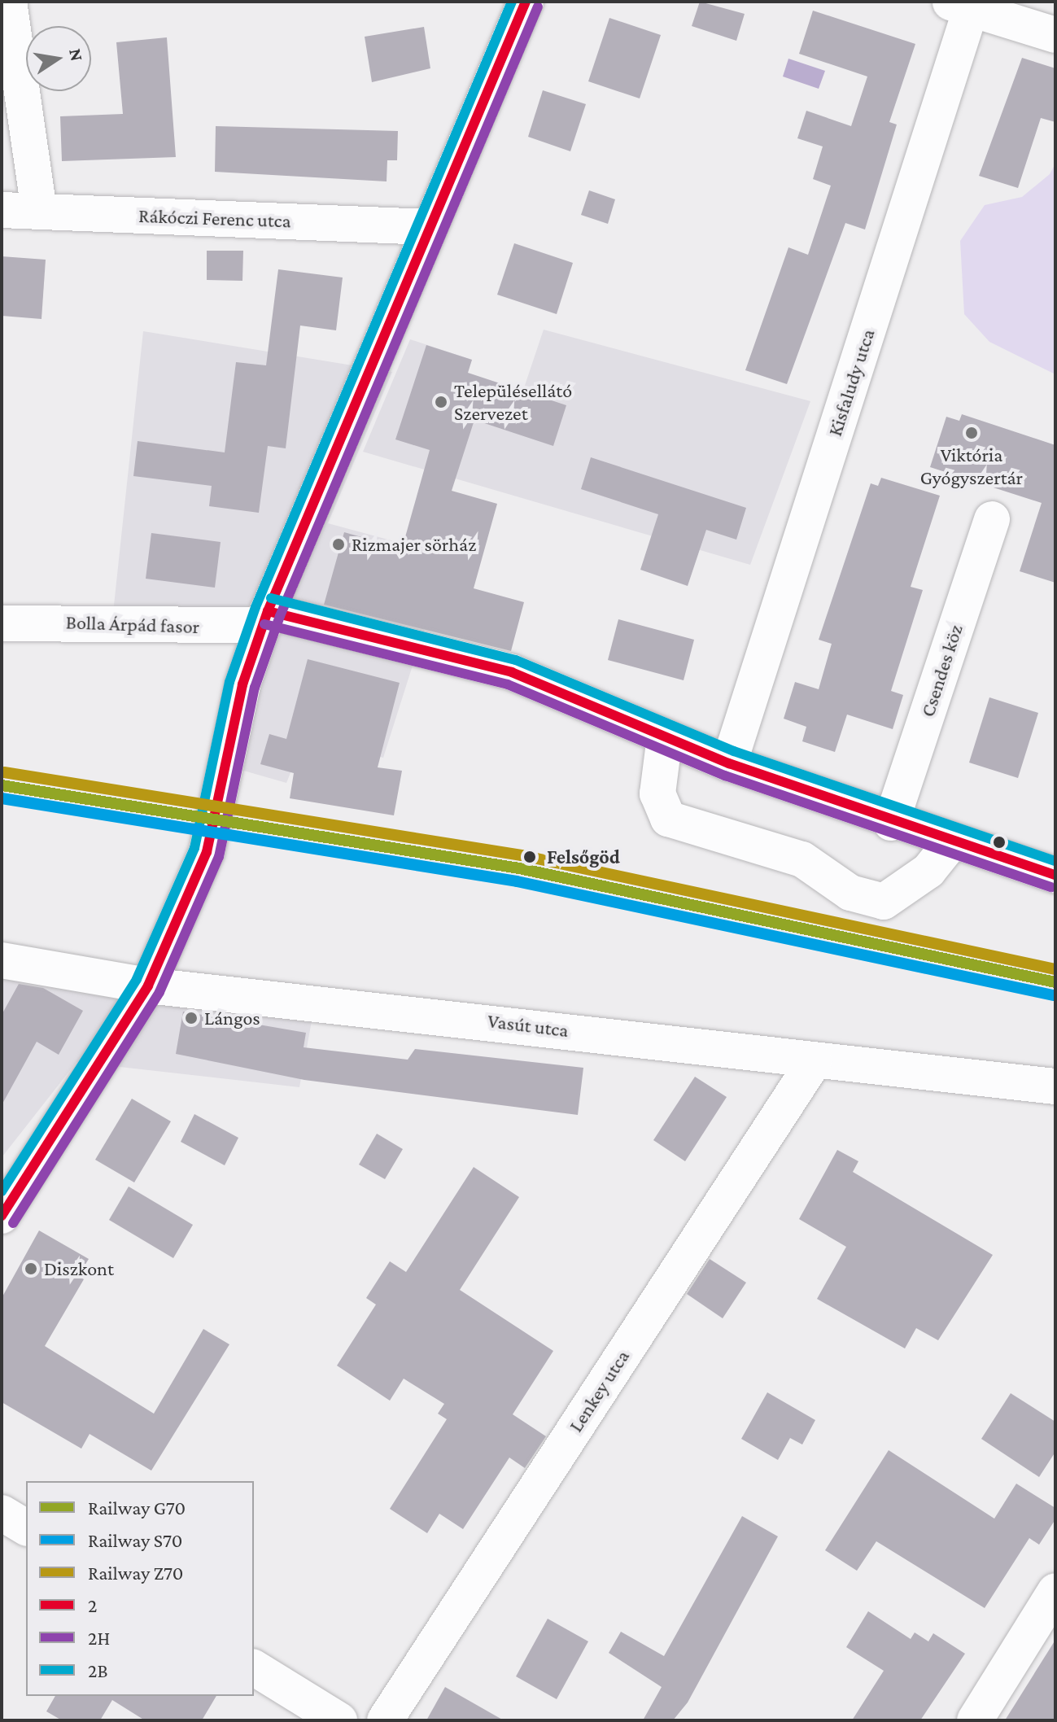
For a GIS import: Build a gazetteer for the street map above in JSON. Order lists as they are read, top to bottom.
{
  "streets": {
    "street": [
      "Rákóczi Ferenc utca",
      "Kisfaludy utca",
      "Bolla Árpád fasor",
      "Csendes köz",
      "Vasút utca",
      "Lenkey utca"
    ]
  },
  "crossings": [
    ["Kisfaludy utca", "Bolla Árpád fasor"],
    ["Bolla Árpád fasor", "Csendes köz"],
    ["Vasút utca", "Lenkey utca"]
  ],
  "places": [
    "Településellátó Szervezet",
    "Viktória Gyógyszertár",
    "Rizmajer sörház",
    "Felsőgöd",
    "Lángos",
    "Diszkont"
  ],
  "lines": [
    "transit line 2",
    "transit line 2B",
    "transit line 2H",
    "rail line Z70",
    "rail line G70",
    "rail line S70"
  ],
  "legend": [
    "Railway G70",
    "Railway S70",
    "Railway Z70",
    "2",
    "2H",
    "2B"
  ],
  "north": "right"
}
